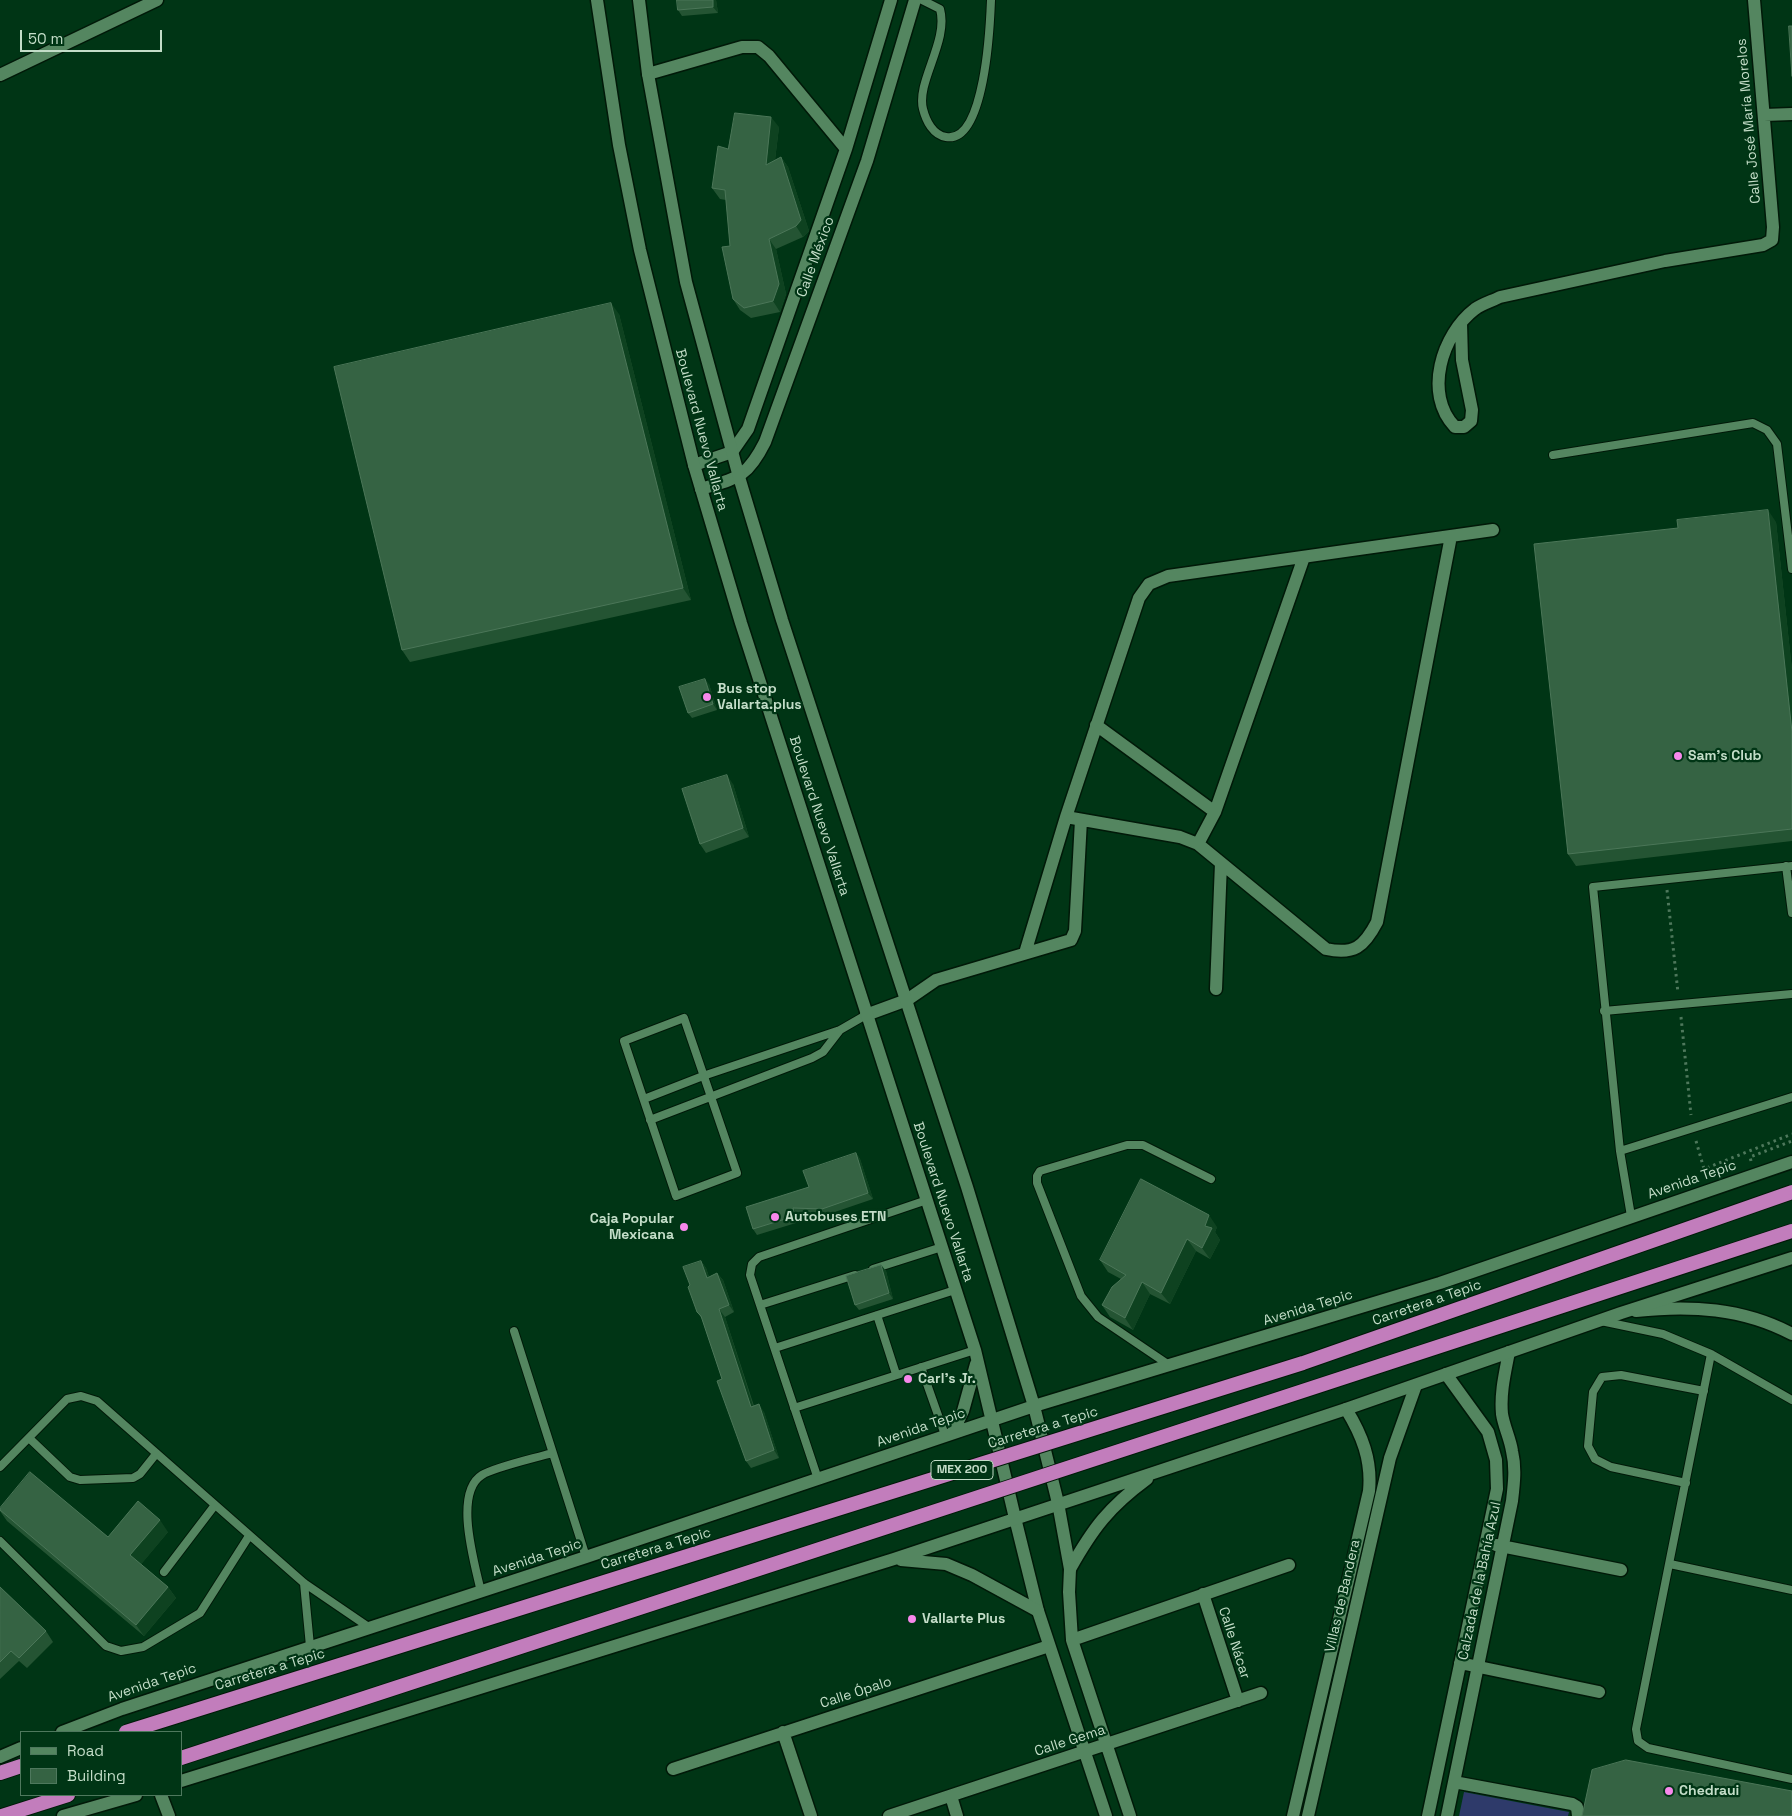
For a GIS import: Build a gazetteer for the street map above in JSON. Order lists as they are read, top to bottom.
{
  "streets": {
    "highway": ["Carretera a Tepic", "MEX 200"],
    "street": [
      "Calle José María Morelos",
      "Calle México",
      "Boulevard Nuevo Vallarta",
      "Avenida Tepic",
      "Calzada de la Bahía Azul",
      "Villas de Bandera",
      "Calle Nácar",
      "Calle Ópalo",
      "Calle Gema"
    ]
  },
  "crossings": [
    ["Calle México", "Boulevard Nuevo Vallarta"],
    ["Boulevard Nuevo Vallarta", "Avenida Tepic"],
    ["Boulevard Nuevo Vallarta", "Calle Ópalo"],
    ["Boulevard Nuevo Vallarta", "Calle Gema"],
    ["Calle Nácar", "Calle Gema"]
  ],
  "places": [
    "Bus stop Vallarta.plus",
    "Sam's Club",
    "Autobuses ETN",
    "Caja Popular Mexicana",
    "Carl's Jr.",
    "Vallarte Plus",
    "Chedraui"
  ],
  "legend": ["Road", "Building"],
  "scale_bar": "50 m"
}
